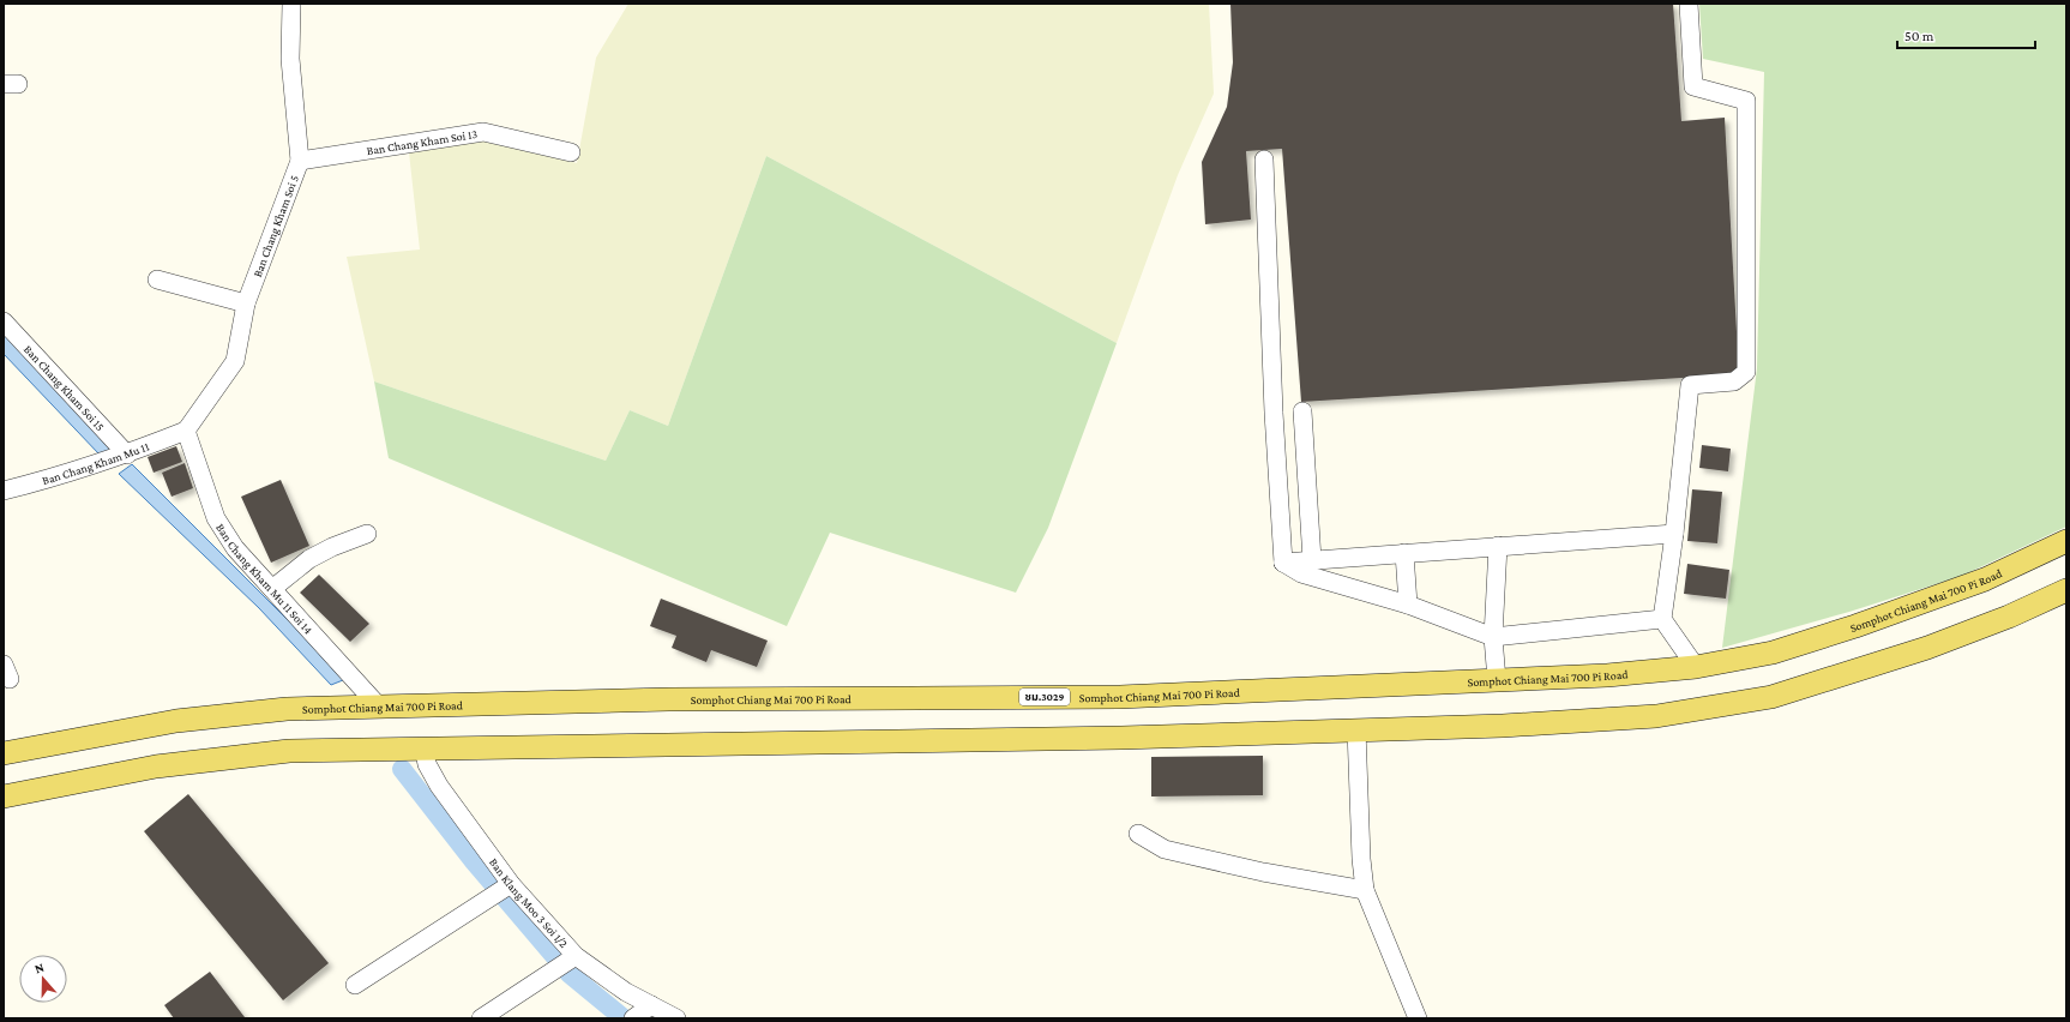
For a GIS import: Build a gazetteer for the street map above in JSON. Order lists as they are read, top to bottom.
{
  "streets": {
    "main road": ["Somphot Chiang Mai 700 Pi Road", "ชม.3029"],
    "street": [
      "Ban Chang Kham Soi 13",
      "Ban Chang Kham Soi 5",
      "Ban Chang Kham Soi 15",
      "Ban Chang Kham Mu 11",
      "Ban Chang Kham Mu 11 Soi 14",
      "Ban Klang Moo 3 Soi 1/2"
    ]
  },
  "crossings": [
    ["Ban Chang Kham Soi 13", "Ban Chang Kham Soi 5"],
    ["Ban Chang Kham Soi 5", "Ban Chang Kham Mu 11"],
    ["Ban Chang Kham Soi 5", "Ban Chang Kham Mu 11 Soi 14"],
    ["Ban Chang Kham Soi 15", "Ban Chang Kham Mu 11"],
    ["Ban Chang Kham Mu 11", "Ban Chang Kham Mu 11 Soi 14"],
    ["Ban Chang Kham Mu 11 Soi 14", "Somphot Chiang Mai 700 Pi Road"]
  ],
  "scale_bar": "50 m",
  "north": "top"
}
